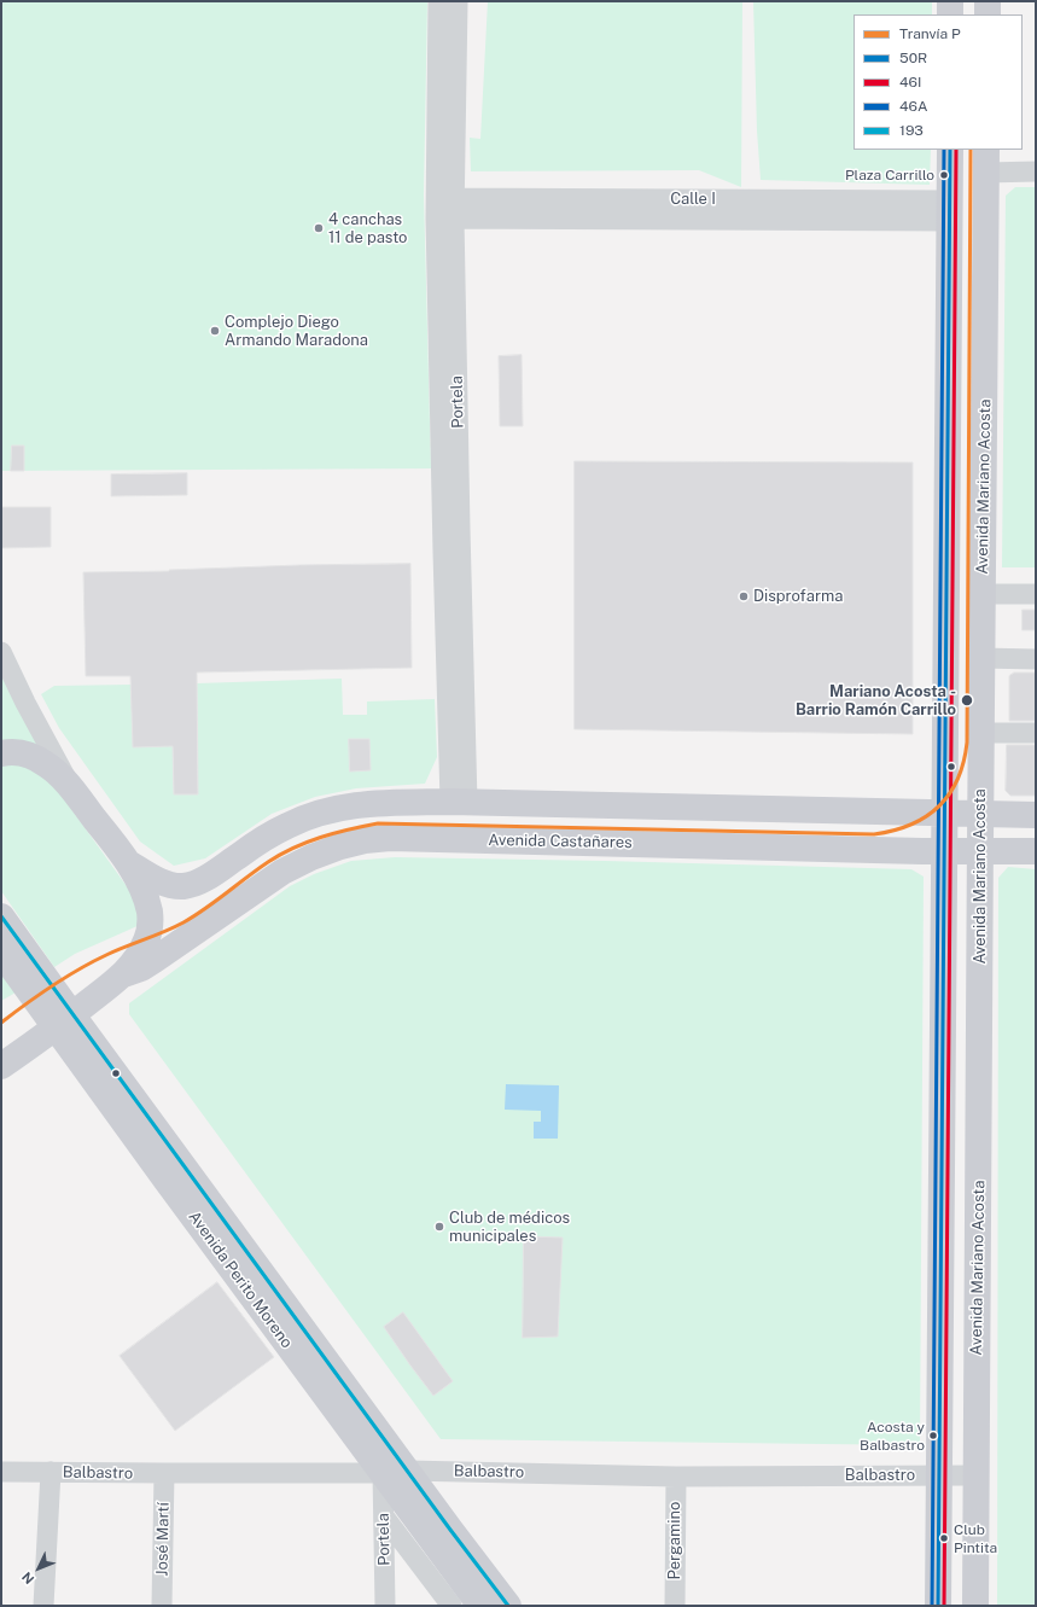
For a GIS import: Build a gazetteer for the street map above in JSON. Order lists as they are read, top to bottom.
{
  "streets": {
    "main road": ["Avenida Mariano Acosta", "Avenida Castañares", "Avenida Perito Moreno"],
    "street": [
      "Calle I",
      "Portela",
      "Balbastro",
      "José Martí",
      "Pergamino"
    ]
  },
  "crossings": [
    ["Calle I", "Portela"],
    ["Portela", "Avenida Perito Moreno"],
    ["Portela", "Balbastro"],
    ["Avenida Mariano Acosta", "Avenida Castañares"],
    ["Avenida Mariano Acosta", "Balbastro"],
    ["Avenida Perito Moreno", "Balbastro"],
    ["Balbastro", "José Martí"],
    ["Balbastro", "Pergamino"]
  ],
  "places": [
    "Plaza Carrillo",
    "4 canchas 11 de pasto",
    "Complejo Diego Armando Maradona",
    "Disprofarma",
    "Mariano Acosta - Barrio Ramón Carrillo",
    "Club de médicos municipales",
    "Acosta y Balbastro",
    "Club Pintita"
  ],
  "lines": [
    "tram line P",
    "transit line 50R",
    "transit line 46I",
    "transit line 46A",
    "transit line 193"
  ],
  "legend": [
    "Tranvía P",
    "50R",
    "46I",
    "46A",
    "193"
  ],
  "north": "bottom left"
}
